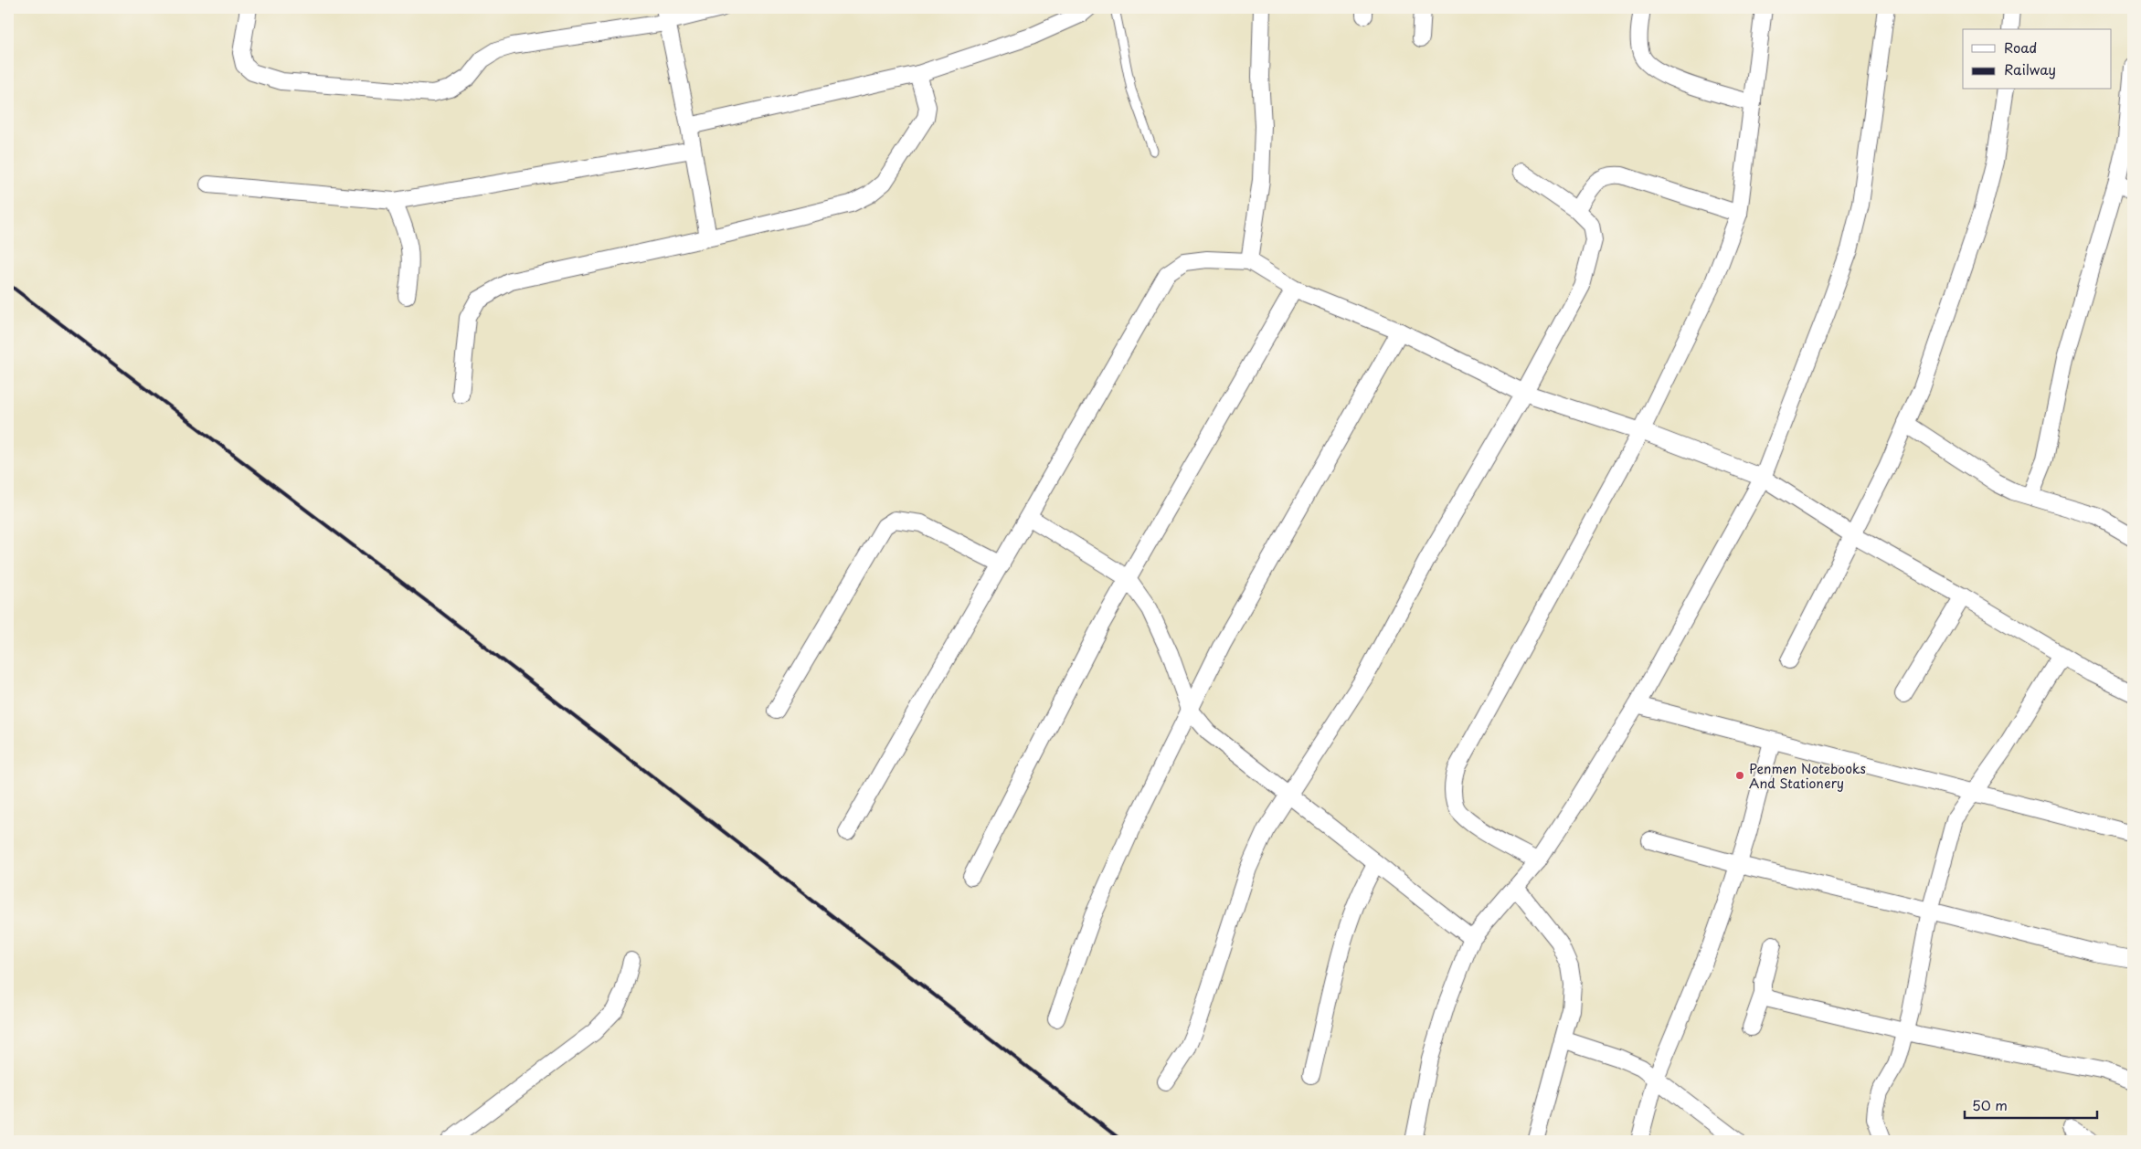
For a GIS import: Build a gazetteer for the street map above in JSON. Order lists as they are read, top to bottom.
{
  "places": ["Penmen Notebooks And Stationery"],
  "legend": ["Road", "Railway"],
  "scale_bar": "50 m"
}
